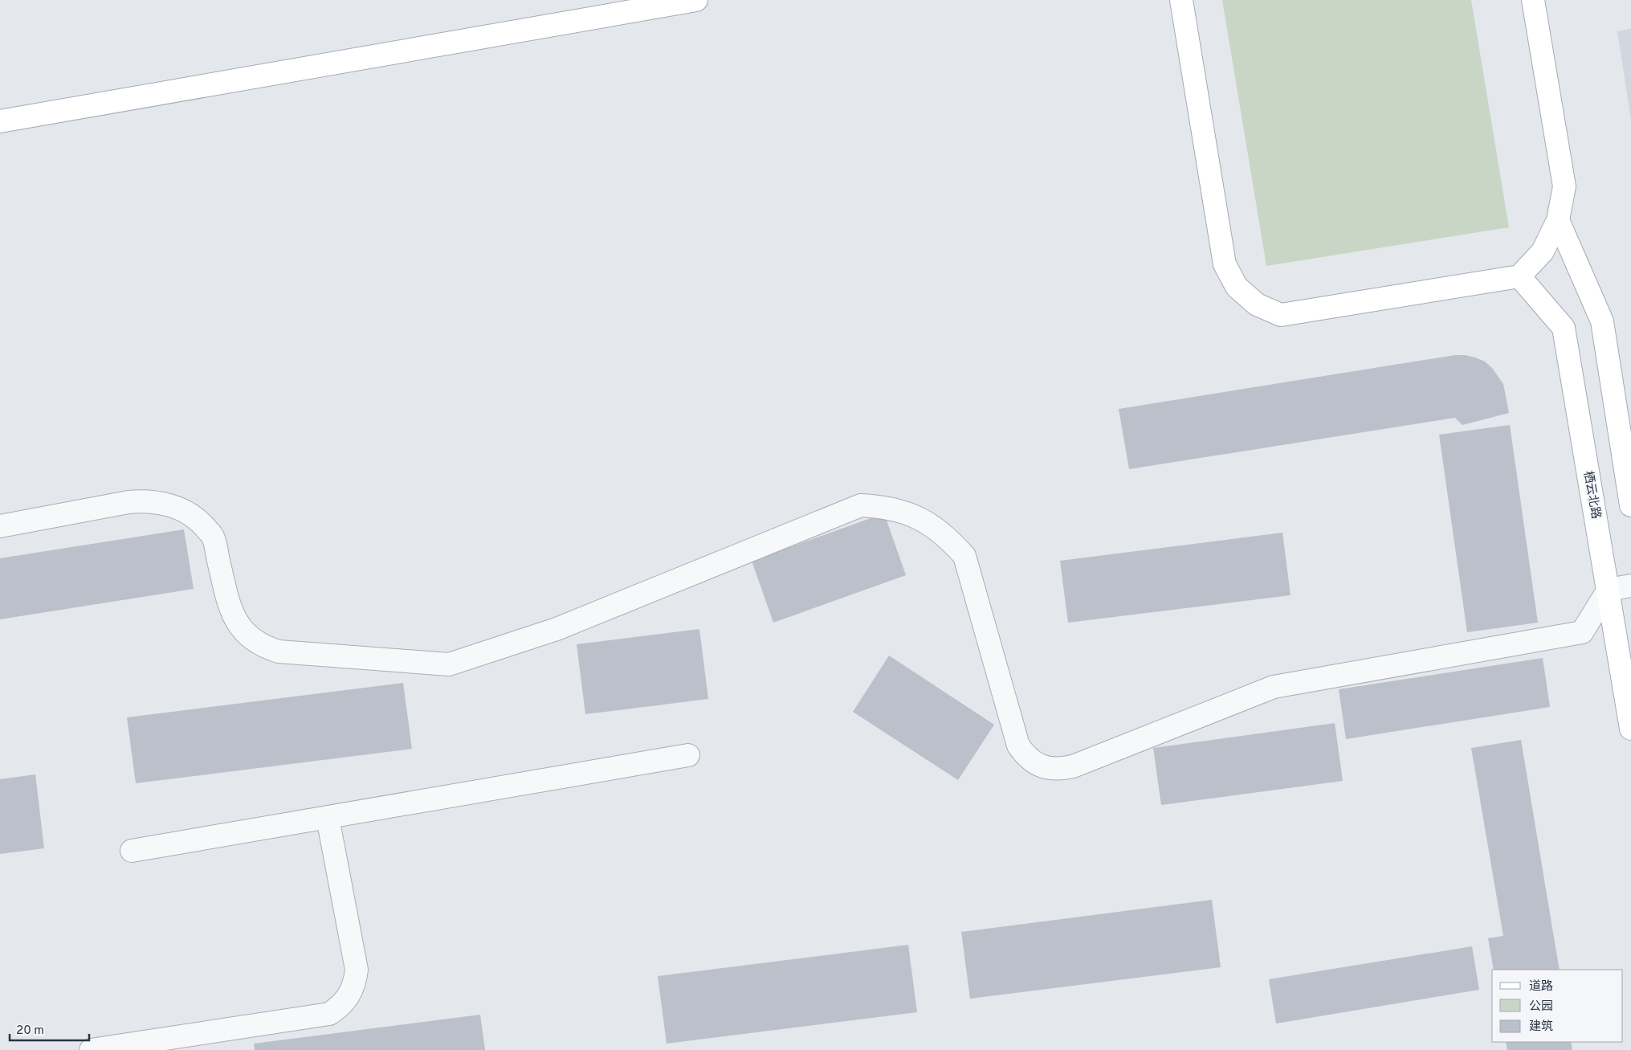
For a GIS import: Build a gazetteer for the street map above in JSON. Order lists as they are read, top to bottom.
{
  "streets": {
    "main road": ["栖云北路"]
  },
  "legend": ["道路", "公园", "建筑"],
  "scale_bar": "20 m"
}
